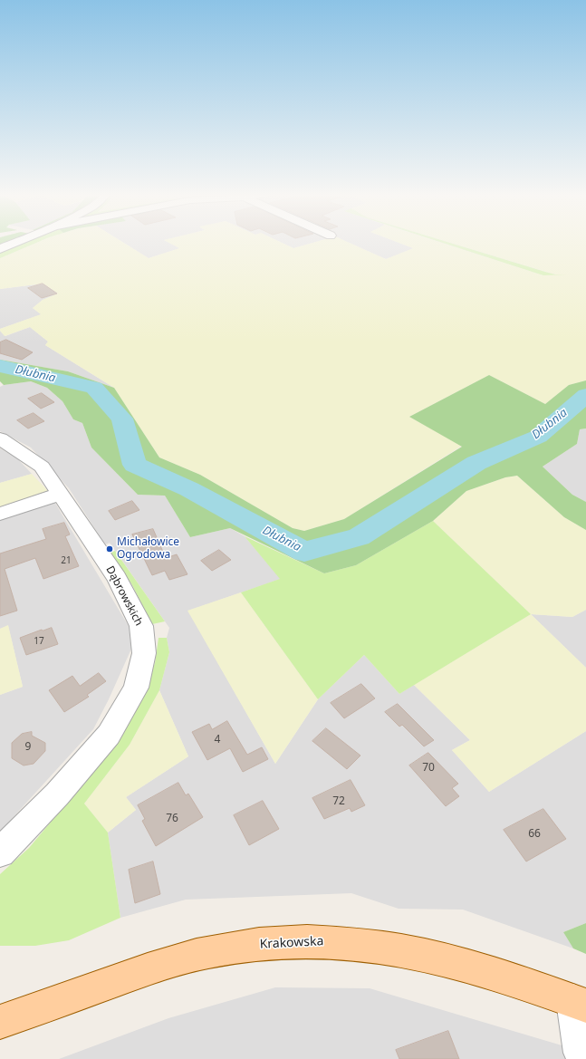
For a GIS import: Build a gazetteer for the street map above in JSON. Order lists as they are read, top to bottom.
{
  "streets": {
    "main road": ["Krakowska"],
    "street": ["Dąbrowskich"]
  },
  "water": ["Dłubnia"],
  "places": ["Michałowice Ogrodowa"],
  "house_numbers": [
    "21",
    "17",
    "4",
    "9",
    "70",
    "72",
    "76",
    "66"
  ]
}
